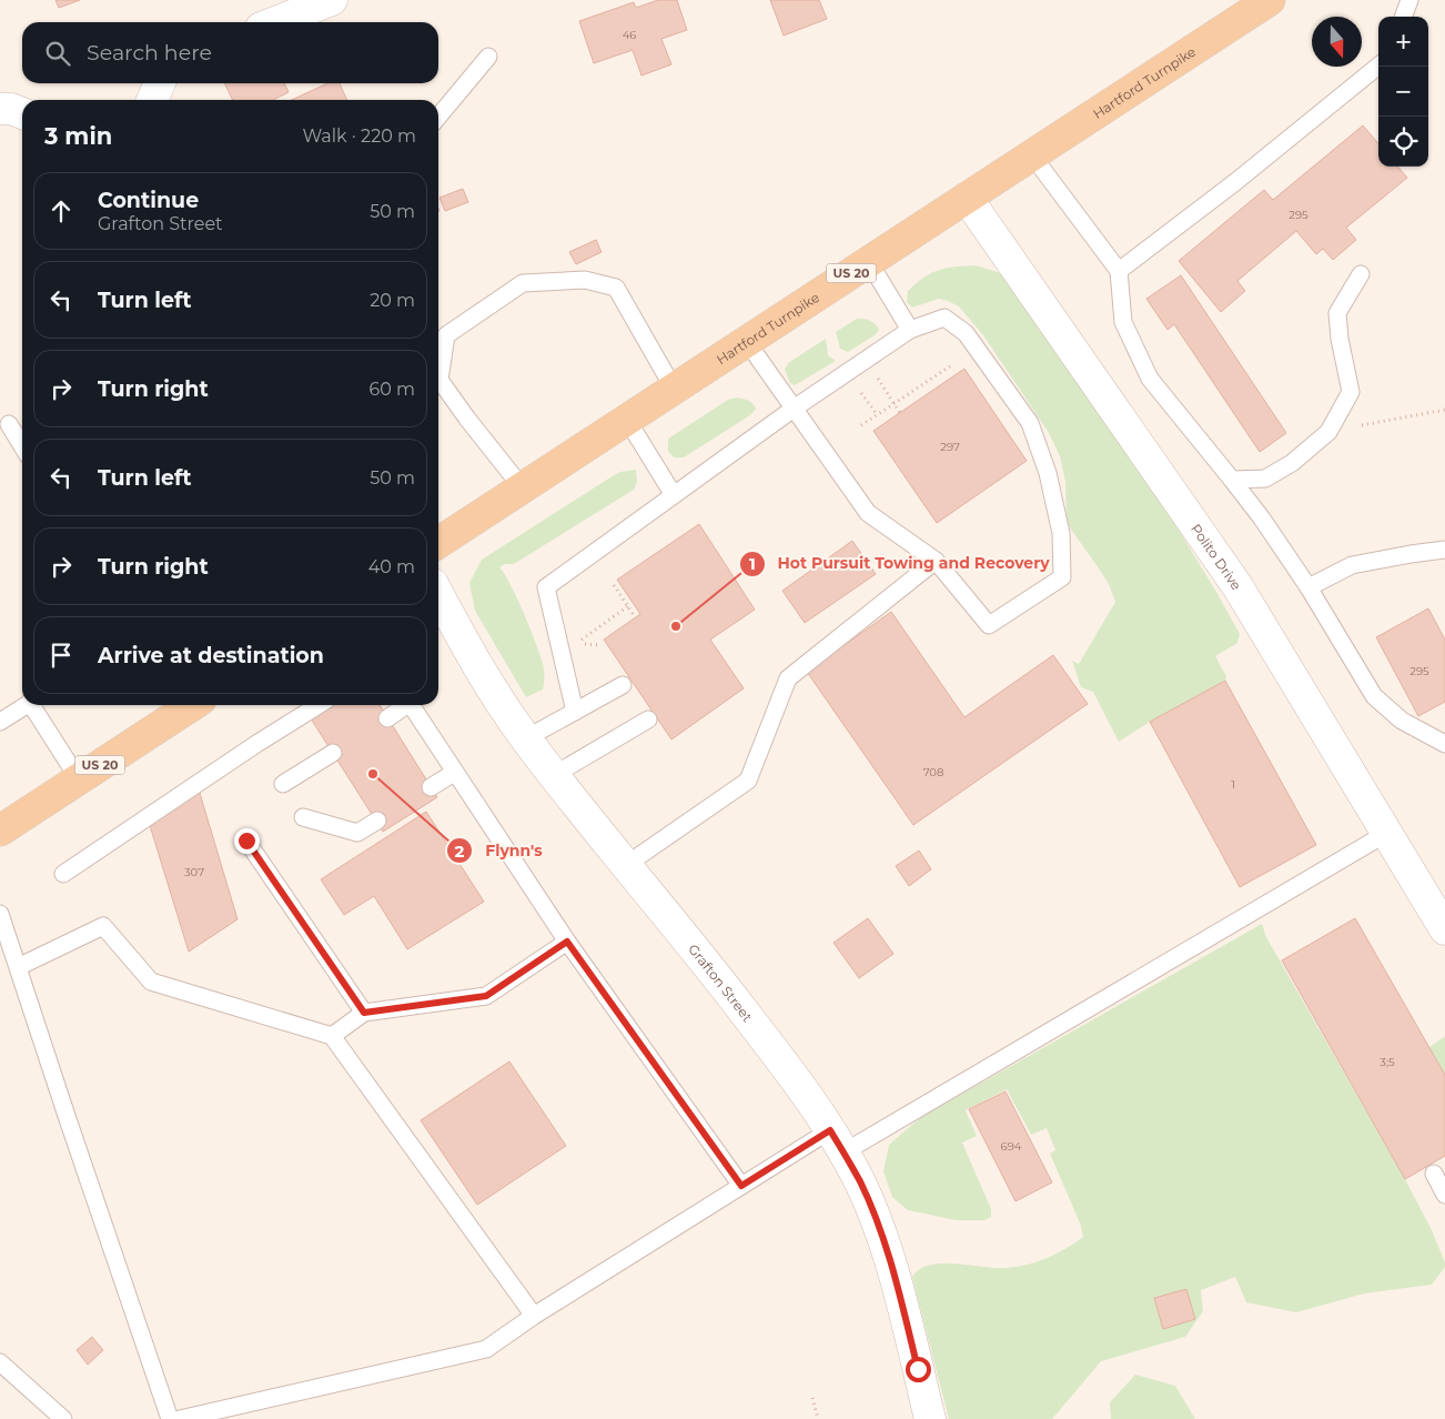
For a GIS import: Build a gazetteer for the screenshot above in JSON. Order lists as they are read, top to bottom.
{
  "streets": {
    "main road": ["Hartford Turnpike", "US 20"],
    "street": ["Polito Drive", "Grafton Street"]
  },
  "crossings": [
    ["Hartford Turnpike", "Polito Drive"]
  ],
  "places": ["Hot Pursuit Towing and Recovery", "Flynn's"],
  "house_numbers": [
    "46",
    "295",
    "297",
    "295",
    "708",
    "1",
    "307",
    "3;5",
    "694"
  ],
  "north": "bottom",
  "page": {
    "map_buttons": ["+", "−"],
    "search": "Search here",
    "heading": ["3 min", "Walk · 220 m"],
    "list": [
      ["Continue", "Grafton Street", "50 m"],
      ["Turn left", "20 m"],
      ["Turn right", "60 m"],
      ["Turn left", "50 m"],
      ["Turn right", "40 m"],
      "Arrive at destination"
    ]
  }
}
